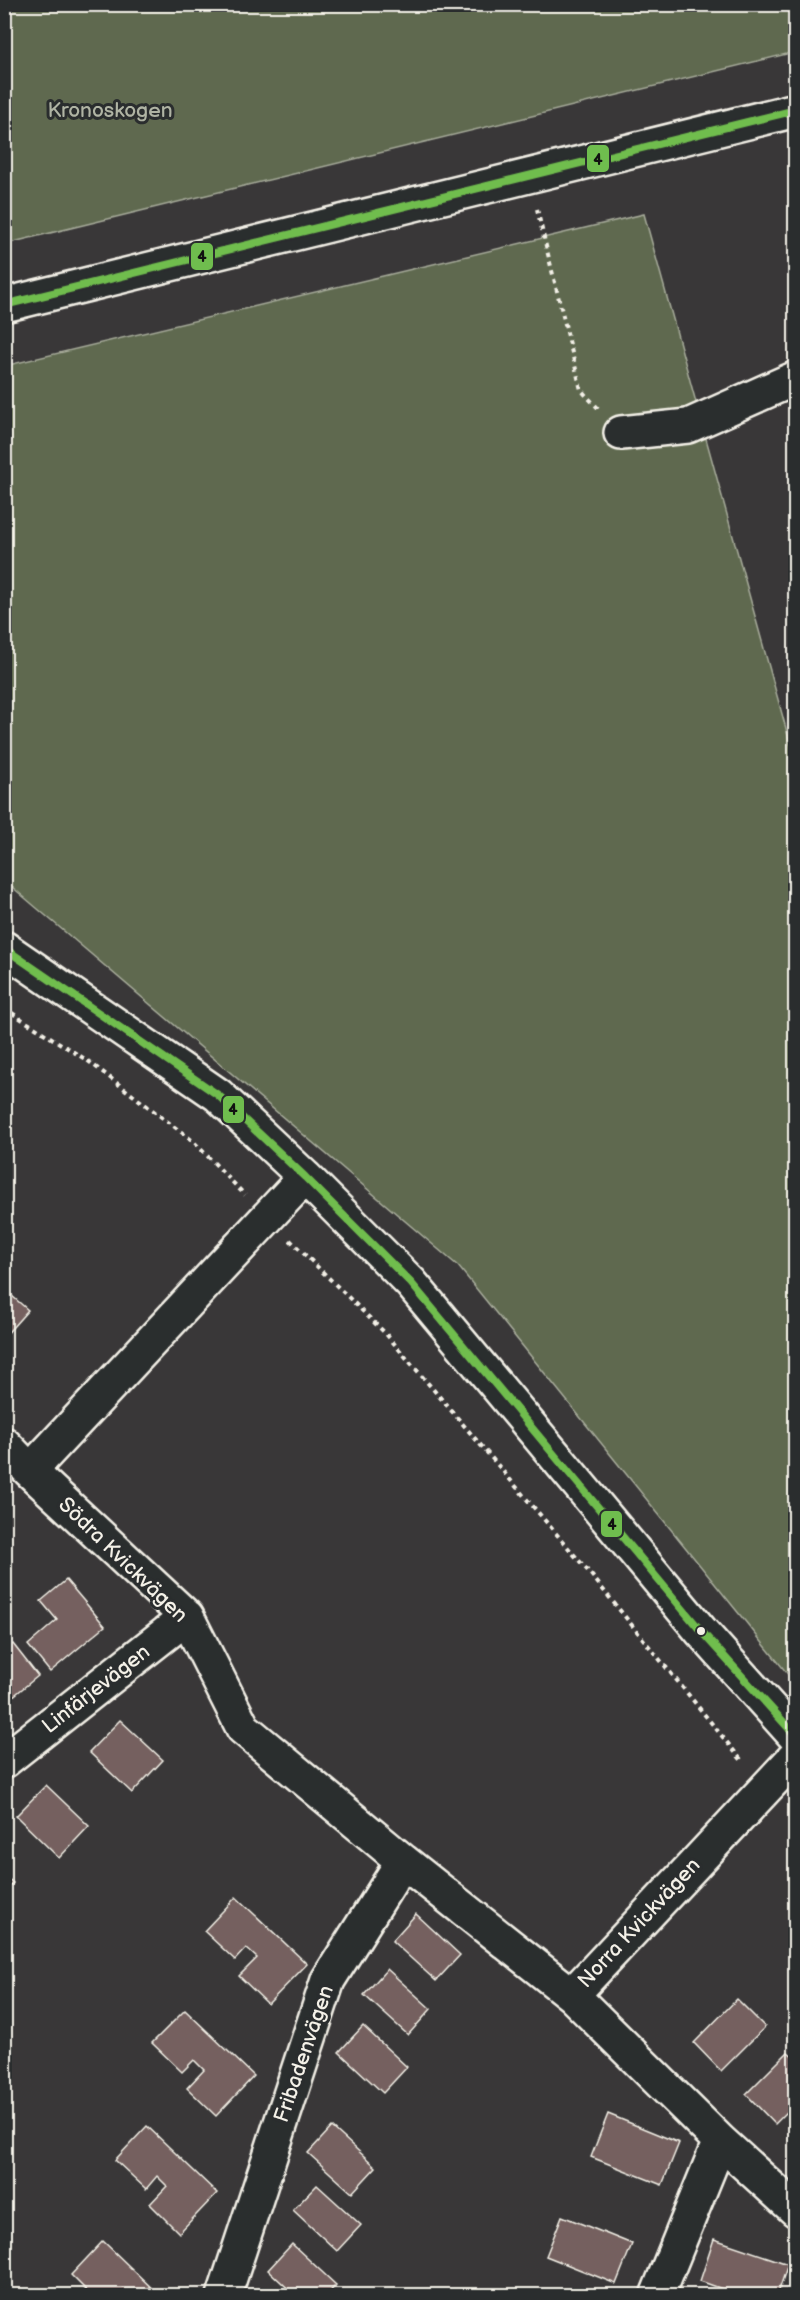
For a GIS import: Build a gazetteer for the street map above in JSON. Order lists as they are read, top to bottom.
{
  "streets": {
    "street": [
      "Södra Kvickvägen",
      "Linfärjevägen",
      "Norra Kvickvägen",
      "Fribadenvägen"
    ]
  },
  "crossings": [
    ["Södra Kvickvägen", "Linfärjevägen"],
    ["Södra Kvickvägen", "Fribadenvägen"]
  ],
  "parks": ["Kronoskogen"],
  "lines": ["transit line 4"]
}
